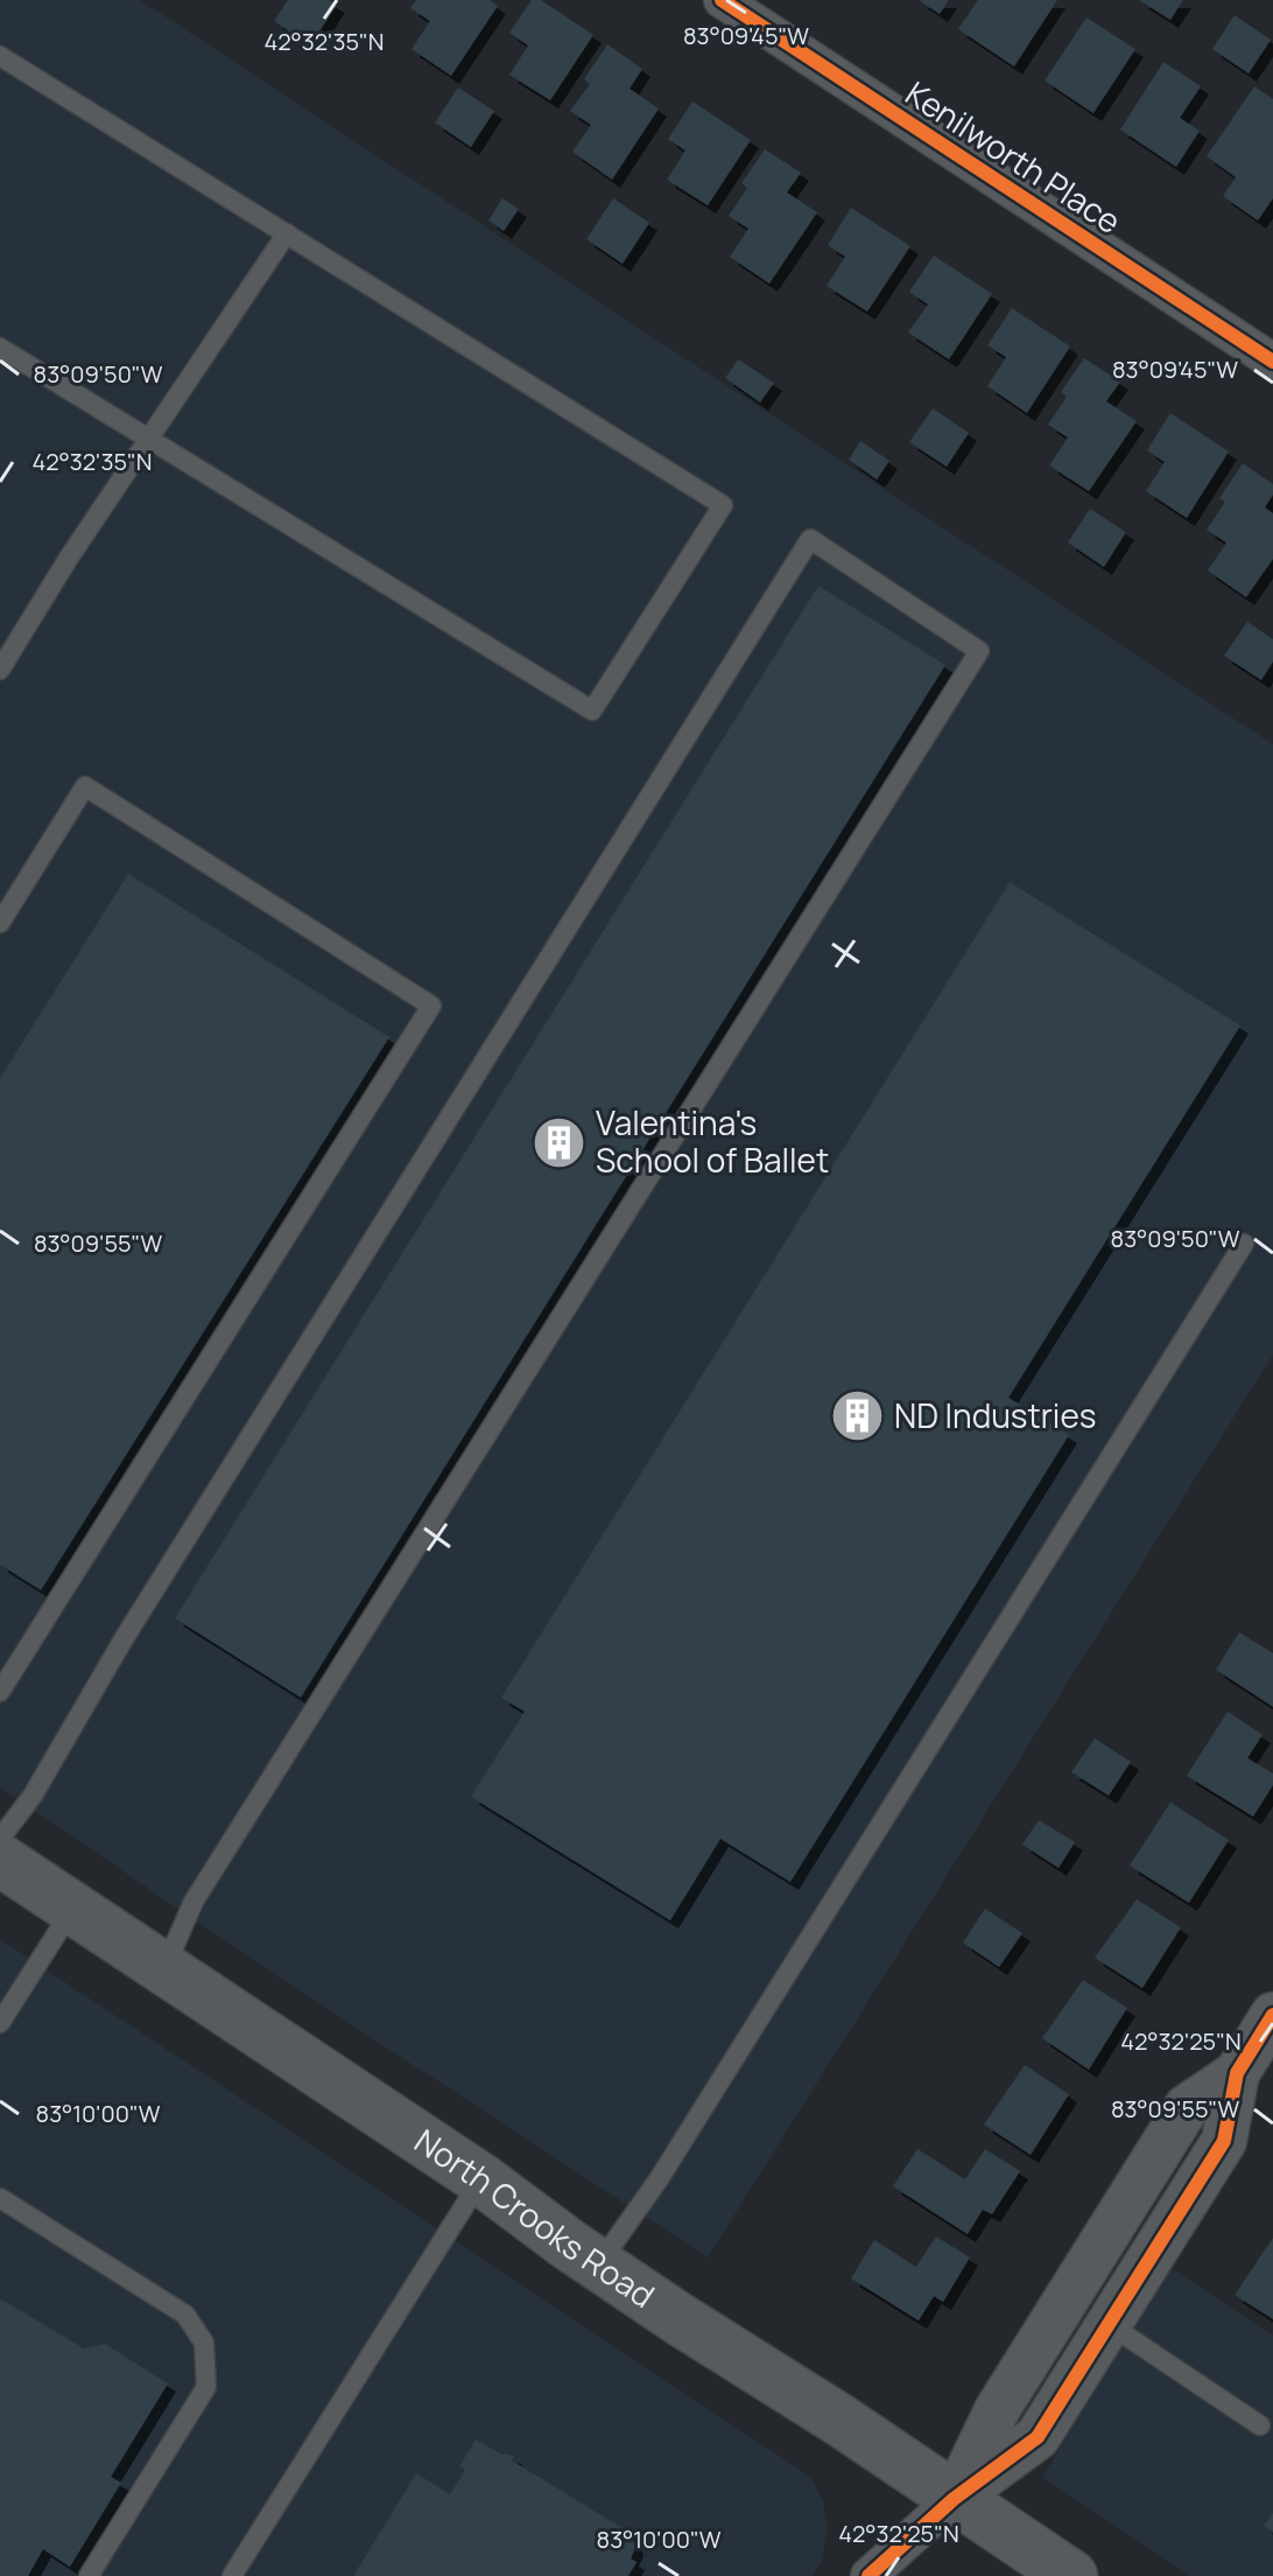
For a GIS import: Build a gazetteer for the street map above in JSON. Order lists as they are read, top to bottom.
{
  "streets": {
    "main road": ["North Crooks Road"],
    "street": ["Kenilworth Place"]
  },
  "places": {
    "building": ["Valentina's School of Ballet", "ND Industries"]
  },
  "coordinates": [
    "83°09'45\"W",
    "42°32'35\"N",
    "83°09'50\"W",
    "83°09'55\"W",
    "42°32'25\"N",
    "83°10'00\"W"
  ]
}
